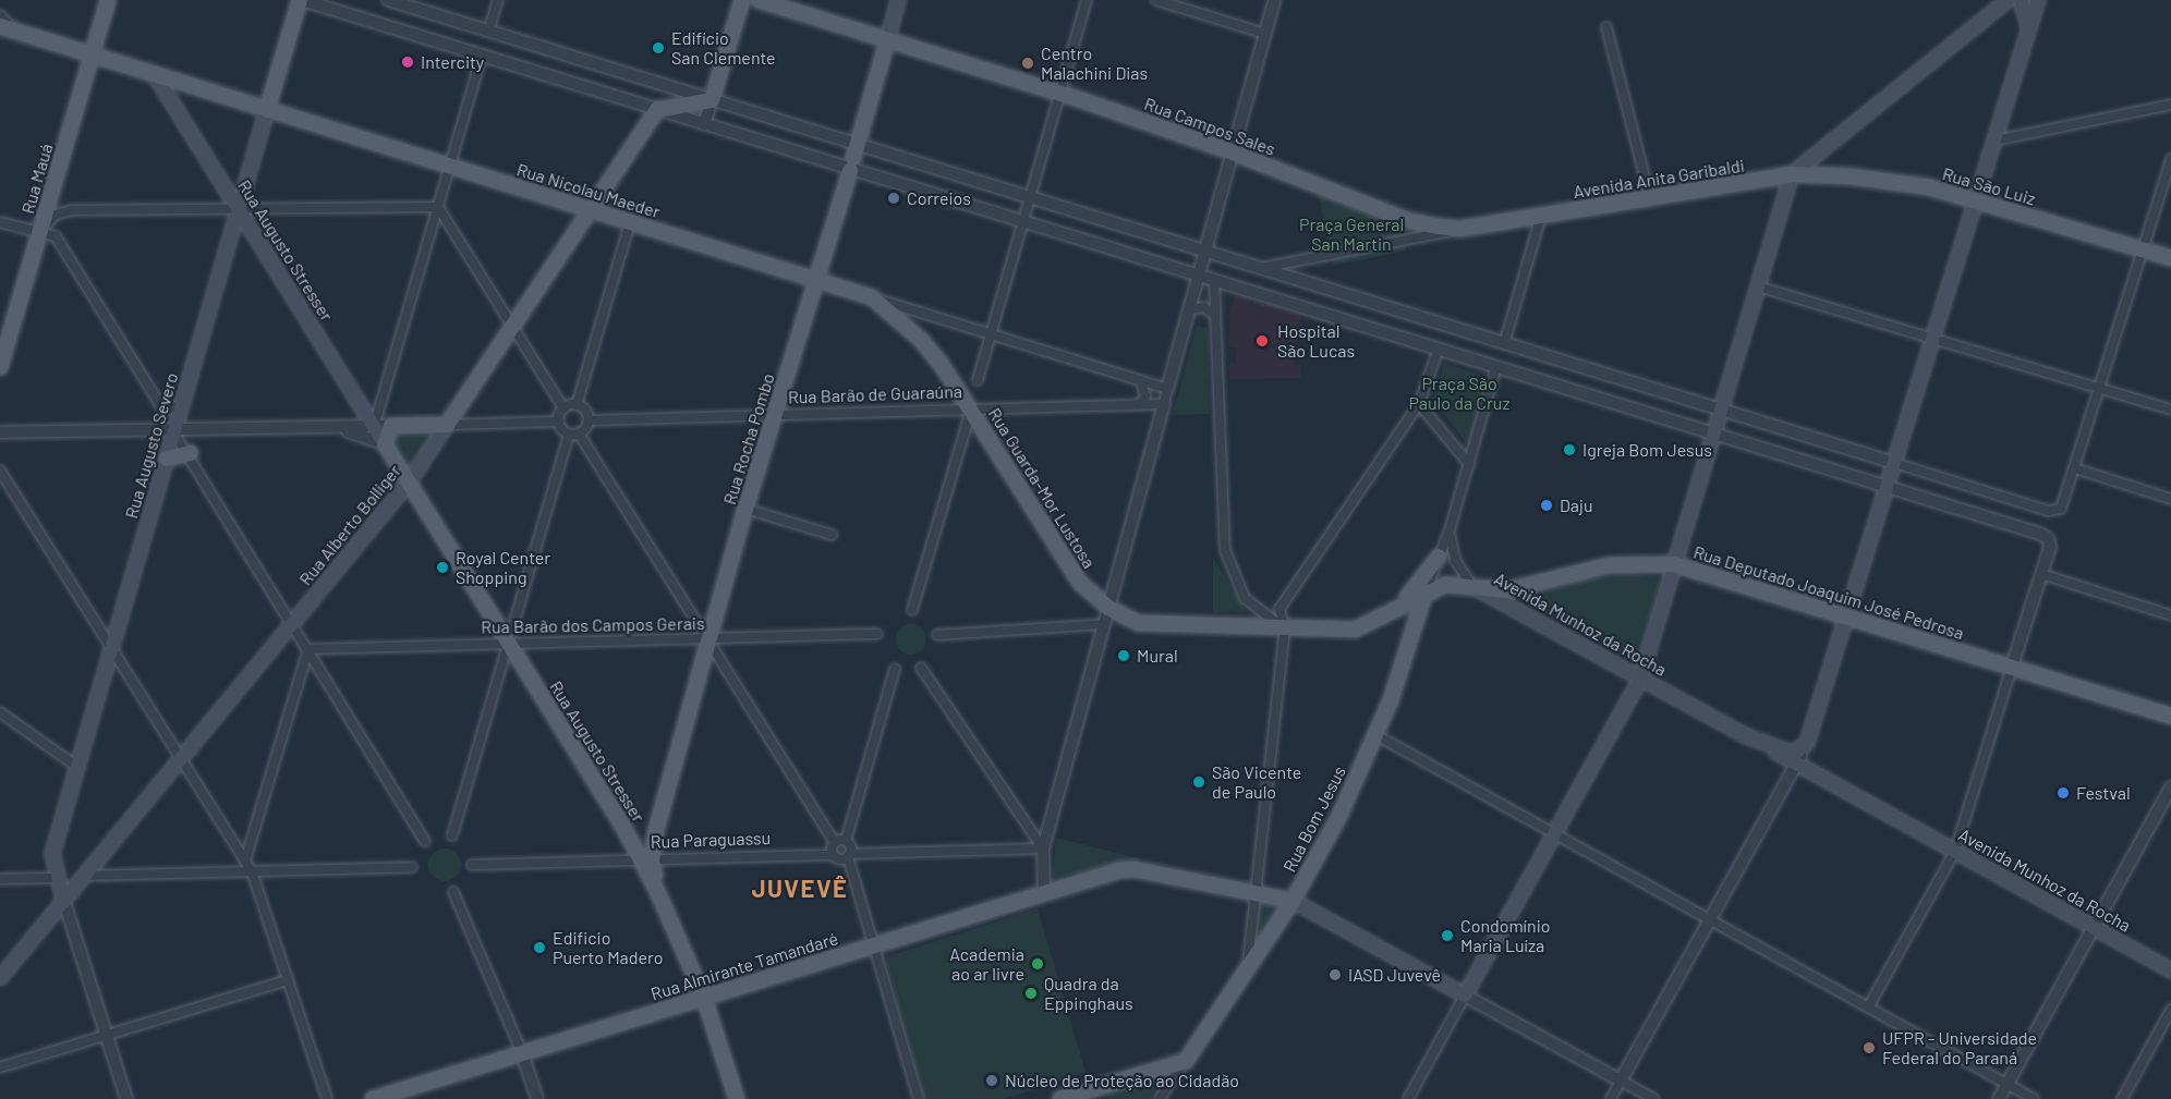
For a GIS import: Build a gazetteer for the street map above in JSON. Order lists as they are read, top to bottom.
{
  "streets": {
    "main road": [
      "Rua Campos Sales",
      "Rua Mauá",
      "Avenida Anita Garibaldi",
      "Rua São Luiz",
      "Rua Nicolau Maeder",
      "Rua Augusto Stresser",
      "Rua Rocha Pombo",
      "Rua Augusto Severo",
      "Rua Guarda-Mor Lustosa",
      "Rua Alberto Bolliger",
      "Rua Deputado Joaquim José Pedrosa",
      "Avenida Munhoz da Rocha",
      "Rua Bom Jesus",
      "Rua Almirante Tamandaré"
    ],
    "street": ["Rua Barão de Guaraúna", "Rua Barão dos Campos Gerais", "Rua Paraguassu"]
  },
  "crossings": [
    ["Rua Campos Sales", "Avenida Anita Garibaldi"],
    ["Rua Campos Sales", "Rua Rocha Pombo"],
    ["Rua Mauá", "Rua Nicolau Maeder"],
    ["Avenida Anita Garibaldi", "Rua São Luiz"],
    ["Rua Nicolau Maeder", "Rua Augusto Stresser"],
    ["Rua Nicolau Maeder", "Rua Rocha Pombo"],
    ["Rua Nicolau Maeder", "Rua Augusto Severo"],
    ["Rua Nicolau Maeder", "Rua Guarda-Mor Lustosa"],
    ["Rua Nicolau Maeder", "Rua Alberto Bolliger"],
    ["Rua Augusto Stresser", "Rua Rocha Pombo"],
    ["Rua Augusto Stresser", "Rua Augusto Severo"],
    ["Rua Augusto Stresser", "Rua Alberto Bolliger"],
    ["Rua Augusto Stresser", "Rua Barão dos Campos Gerais"],
    ["Rua Augusto Stresser", "Rua Paraguassu"],
    ["Rua Barão de Guaraúna", "Rua Rocha Pombo"],
    ["Rua Barão de Guaraúna", "Rua Guarda-Mor Lustosa"],
    ["Rua Rocha Pombo", "Rua Barão dos Campos Gerais"],
    ["Rua Rocha Pombo", "Rua Paraguassu"],
    ["Rua Rocha Pombo", "Rua Almirante Tamandaré"],
    ["Rua Augusto Severo", "Rua Alberto Bolliger"],
    ["Rua Deputado Joaquim José Pedrosa", "Avenida Munhoz da Rocha"],
    ["Rua Deputado Joaquim José Pedrosa", "Rua Bom Jesus"],
    ["Avenida Munhoz da Rocha", "Rua Bom Jesus"]
  ],
  "districts": ["JUVEVÊ"],
  "parks": ["Praça General San Martin", "Praça São Paulo da Cruz"],
  "places": [
    "Edifício San Clemente",
    "Intercity",
    "Centro Malachini Dias",
    "Correios",
    "Hospital São Lucas",
    "Igreja Bom Jesus",
    "Daju",
    "Royal Center Shopping",
    "Mural",
    "São Vicente de Paulo",
    "Festval",
    "Condomínio Maria Luíza",
    "Edificio Puerto Madero",
    "Academia ao ar livre",
    "IASD Juvevê",
    "Quadra da Eppinghaus",
    "UFPR - Universidade Federal do Paraná",
    "Núcleo de Proteção ao Cidadão"
  ]
}
